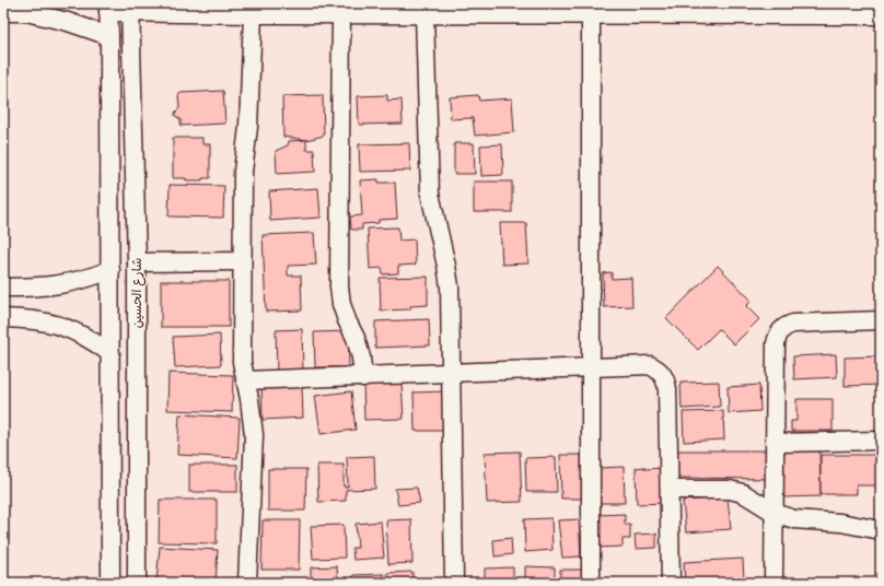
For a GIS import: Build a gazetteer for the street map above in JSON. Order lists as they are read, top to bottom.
{
  "streets": {
    "street": ["شارع الحسين"]
  }
}
